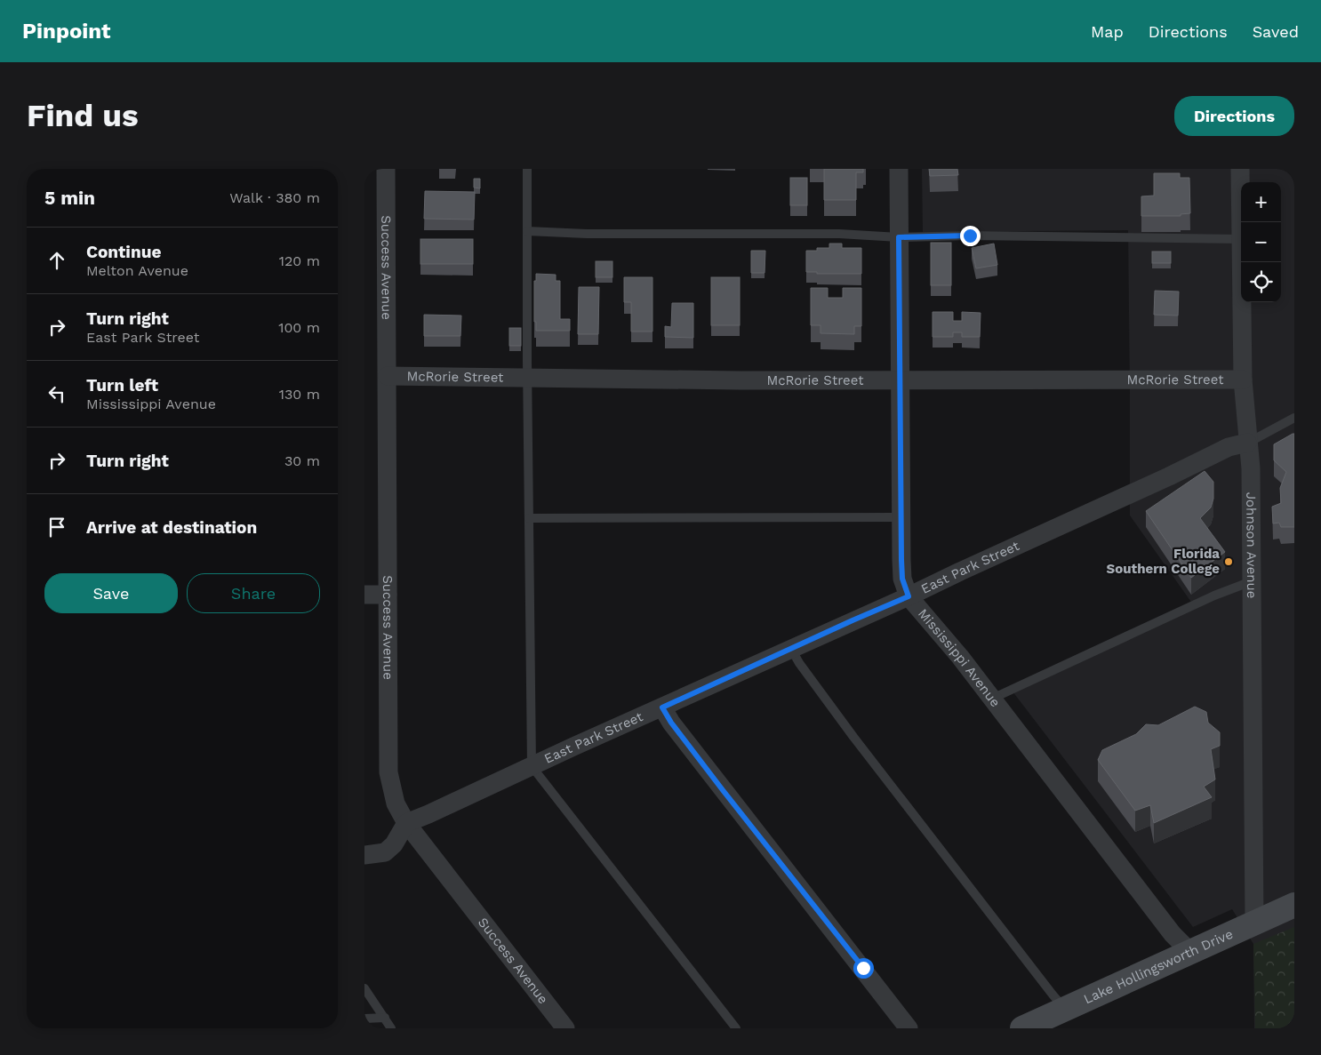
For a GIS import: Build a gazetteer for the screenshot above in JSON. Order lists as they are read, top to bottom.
{
  "streets": {
    "street": [
      "Success Avenue",
      "McRorie Street",
      "Johnson Avenue",
      "East Park Street",
      "Mississippi Avenue",
      "Lake Hollingsworth Drive"
    ]
  },
  "crossings": [
    ["Success Avenue", "McRorie Street"],
    ["Success Avenue", "East Park Street"],
    ["McRorie Street", "Johnson Avenue"],
    ["McRorie Street", "Mississippi Avenue"],
    ["Johnson Avenue", "East Park Street"],
    ["Johnson Avenue", "Lake Hollingsworth Drive"],
    ["East Park Street", "Mississippi Avenue"],
    ["Mississippi Avenue", "Lake Hollingsworth Drive"]
  ],
  "places": ["Florida Southern College"],
  "page": {
    "header": "Pinpoint",
    "nav": ["Map", "Directions", "Saved"],
    "buttons": [
      "Directions",
      ["Save", "Share"]
    ],
    "title": "Find us",
    "heading": ["5 min", "Walk · 380 m"],
    "map_buttons": ["+", "−"],
    "list": [
      ["Continue", "Melton Avenue", "120 m"],
      ["Turn right", "East Park Street", "100 m"],
      ["Turn left", "Mississippi Avenue", "130 m"],
      ["Turn right", "30 m"],
      "Arrive at destination"
    ]
  }
}
